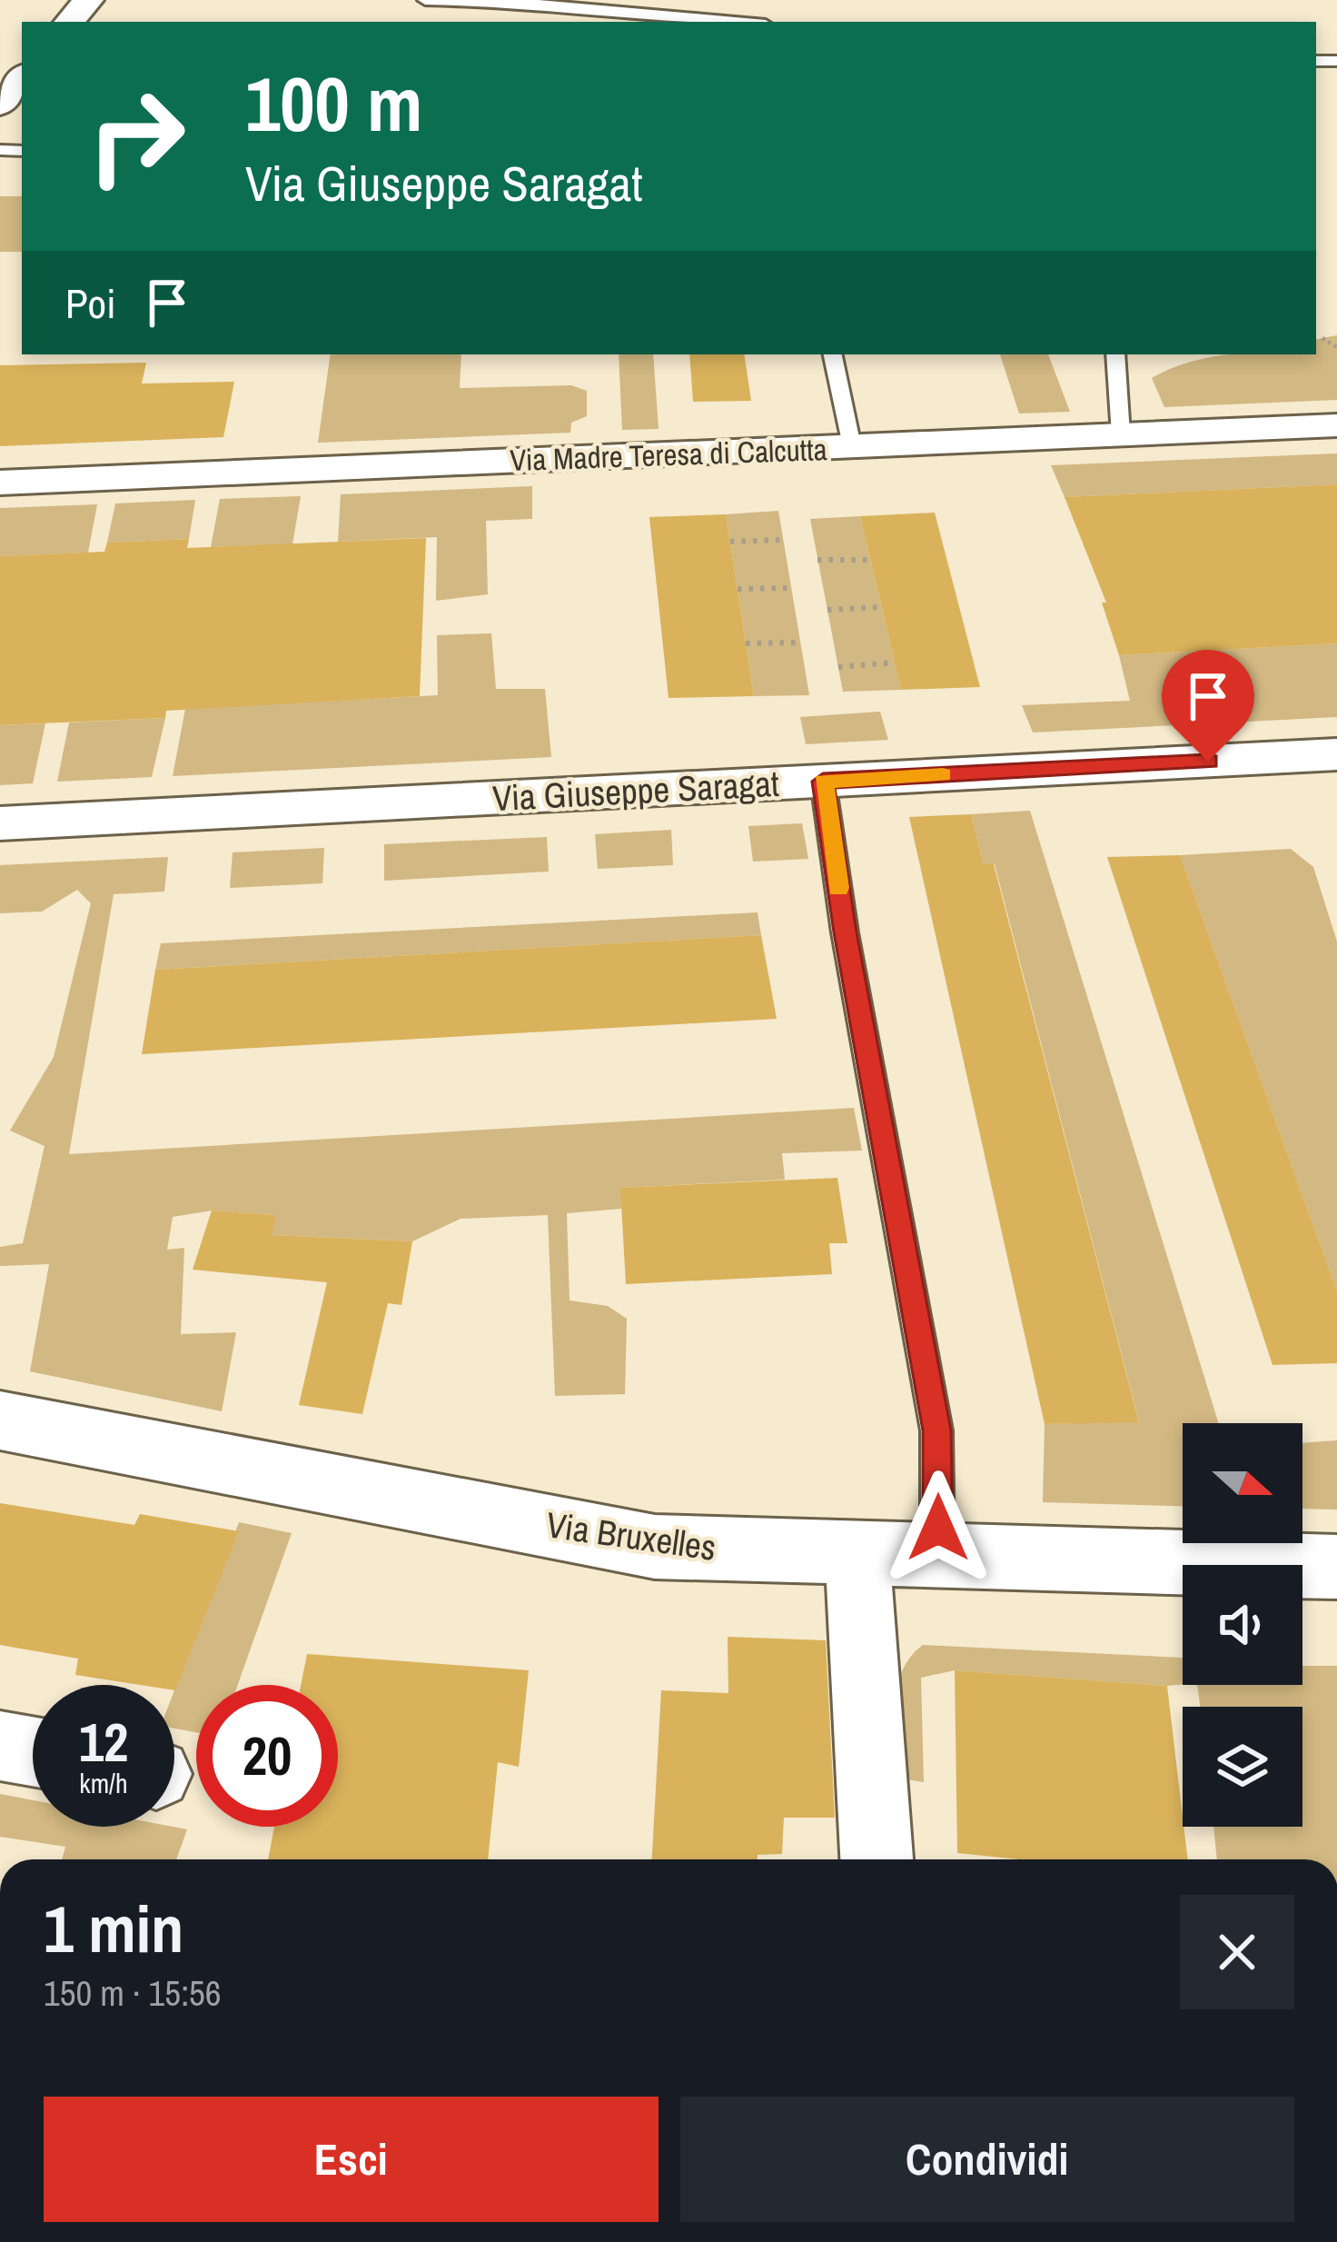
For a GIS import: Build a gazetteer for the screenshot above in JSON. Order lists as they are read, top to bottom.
{
  "streets": {
    "street": ["Via Madre Teresa di Calcutta", "Via Giuseppe Saragat", "Via Bruxelles"]
  },
  "north": "right",
  "page": {
    "turn": ["100 m", "Via Giuseppe Saragat"],
    "then": "Poi",
    "speed": "12 km/h",
    "limit": "20",
    "heading": ["1 min", "150 m · 15:56"],
    "buttons": ["Esci", "Condividi"]
  }
}
